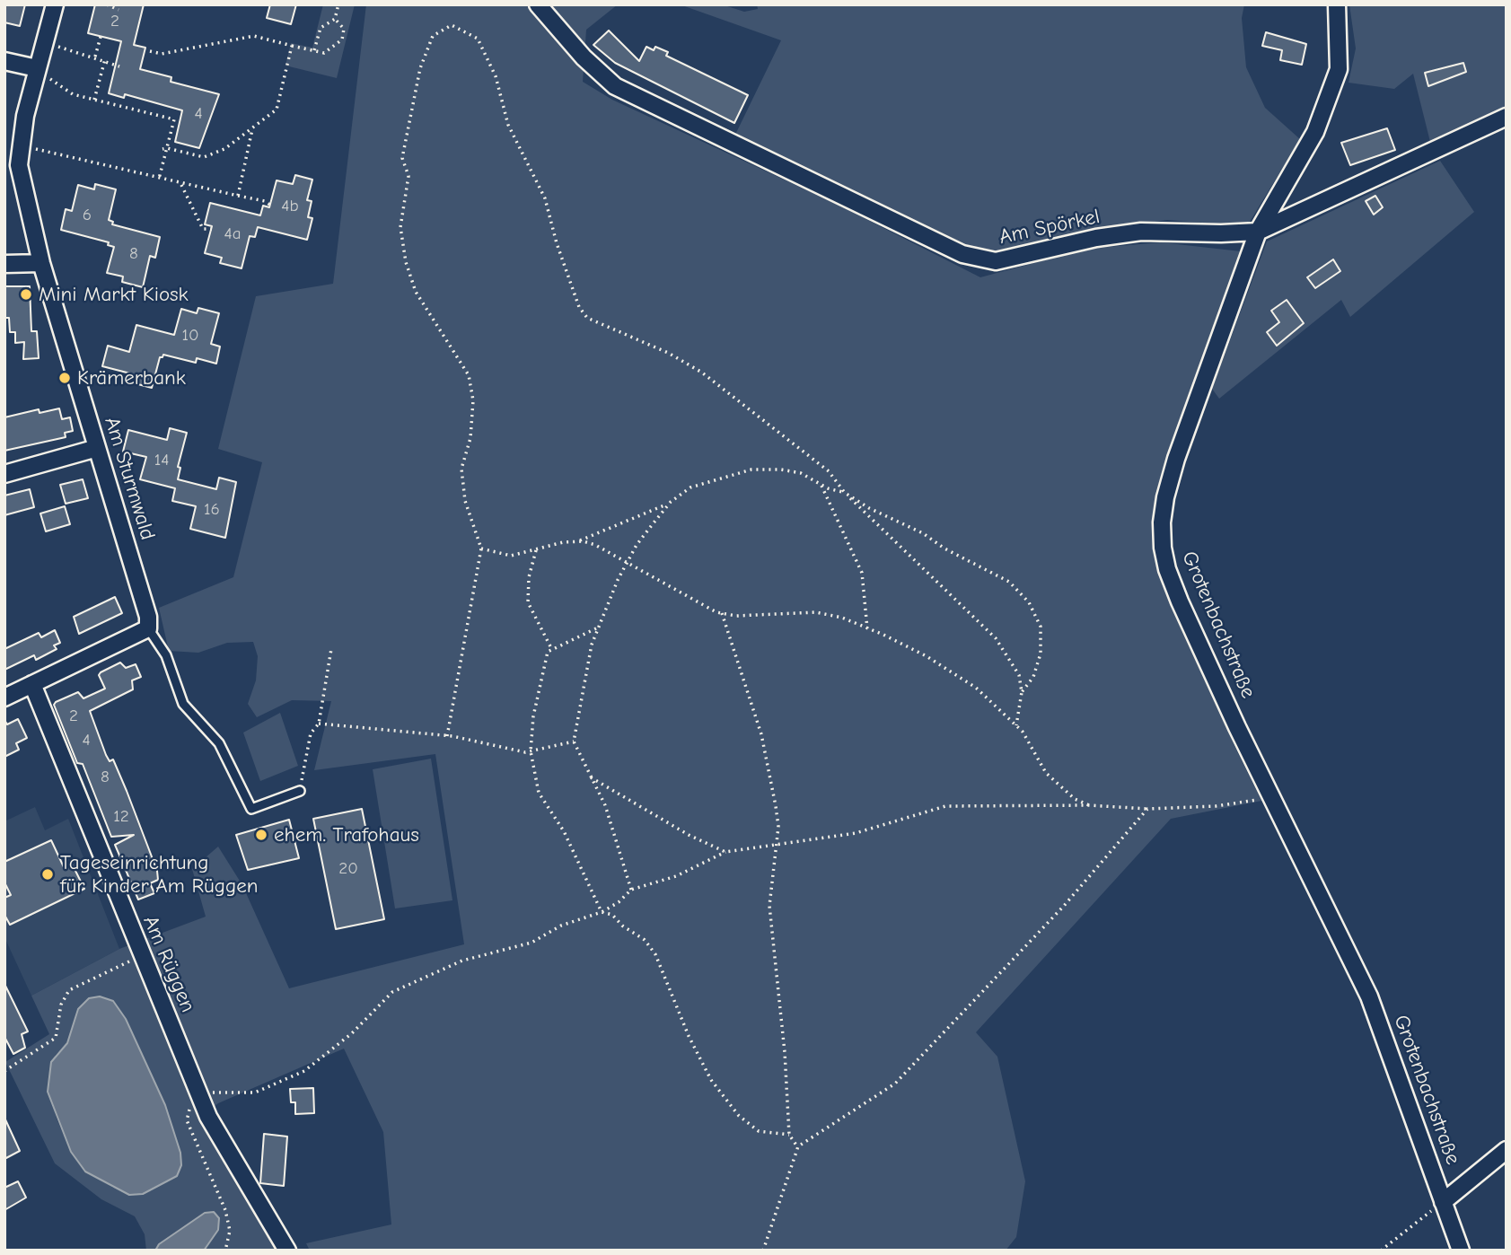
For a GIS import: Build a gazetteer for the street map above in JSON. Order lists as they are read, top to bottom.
{
  "streets": {
    "street": [
      "Am Spörkel",
      "Am Sturmwald",
      "Grotenbachstraße",
      "Am Rüggen"
    ]
  },
  "crossings": [
    ["Am Spörkel", "Grotenbachstraße"]
  ],
  "places": [
    "Mini Markt Kiosk",
    "Krämerbank",
    "ehem. Trafohaus",
    "Tageseinrichtung für Kinder Am Rüggen"
  ],
  "house_numbers": [
    "2",
    "4",
    "4b",
    "6",
    "4a",
    "8",
    "10",
    "14",
    "16",
    "2",
    "4",
    "8",
    "12",
    "20"
  ]
}
